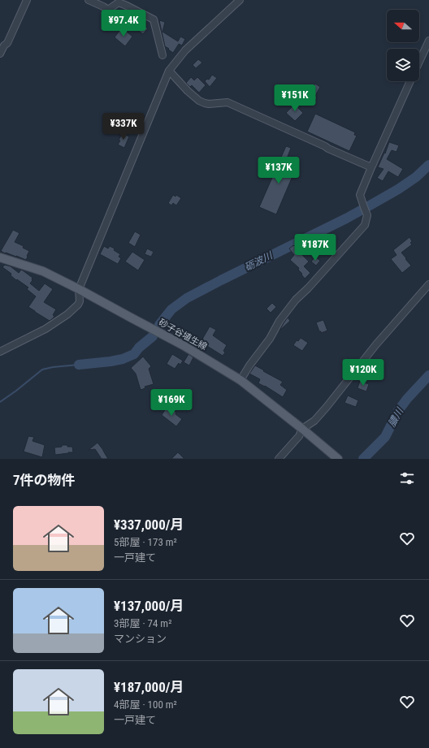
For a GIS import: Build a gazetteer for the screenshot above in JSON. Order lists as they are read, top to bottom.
{
  "streets": {
    "main road": ["砂子谷埴生線"]
  },
  "water": ["砺波川", "膿川"],
  "north": "left",
  "page": {
    "price": [
      "¥97.4K",
      "¥151K",
      "¥337K",
      "¥137K",
      "¥187K",
      "¥120K",
      "¥169K"
    ],
    "heading": "7件の物件",
    "list": [
      {
        "name": "¥337,000/月",
        "note": "5部屋 · 173 m² · 一戸建て"
      },
      {
        "name": "¥137,000/月",
        "note": "3部屋 · 74 m² · マンション"
      },
      {
        "name": "¥187,000/月",
        "note": "4部屋 · 100 m² · 一戸建て"
      }
    ]
  }
}
